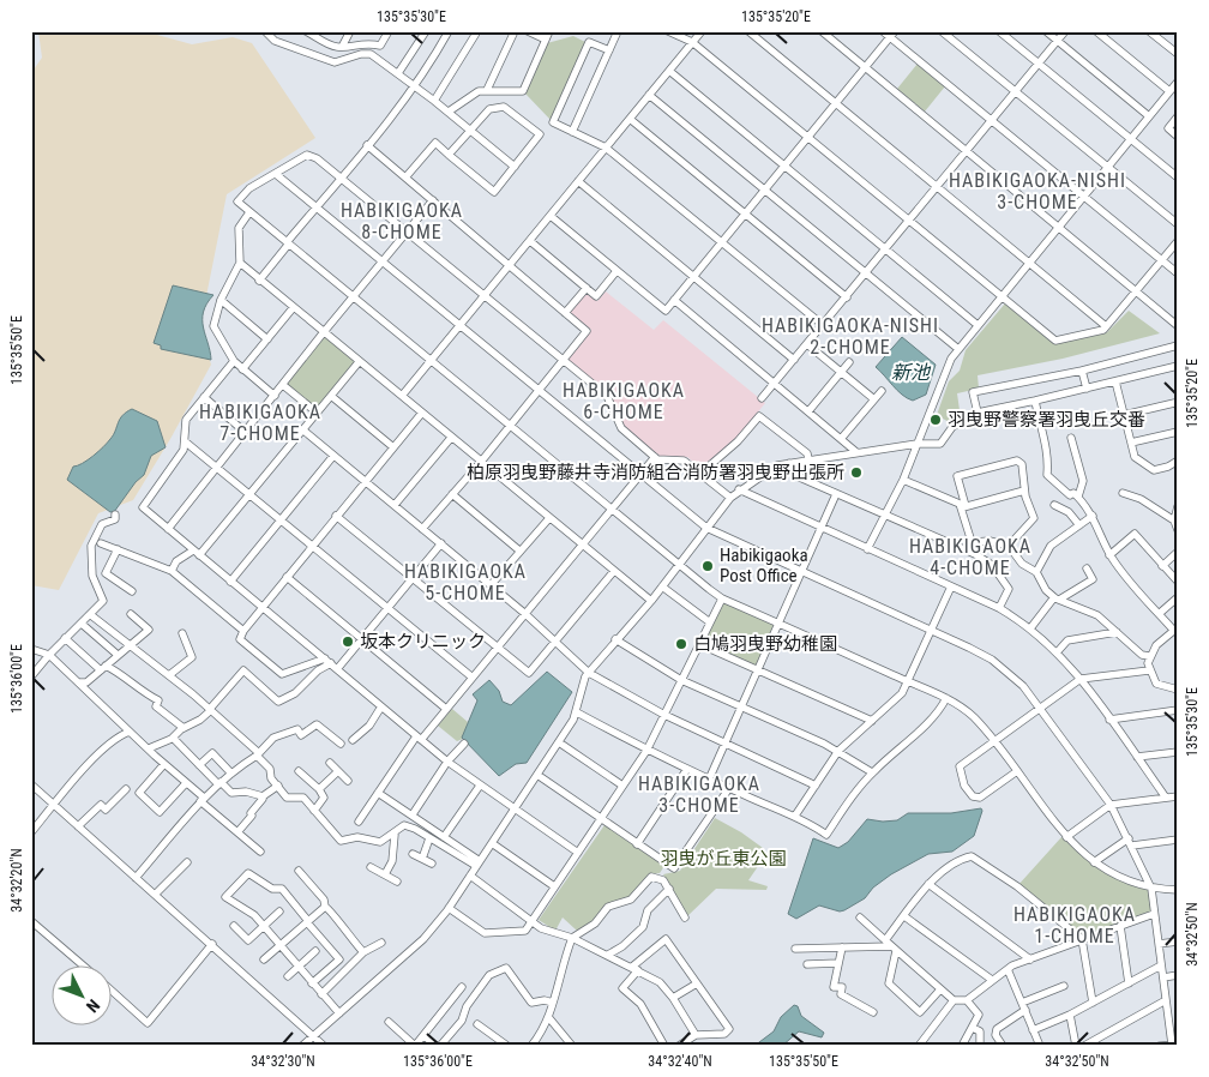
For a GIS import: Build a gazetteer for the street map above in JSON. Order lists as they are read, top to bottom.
{
  "districts": [
    "HABIKIGAOKA-NISHI 3-CHOME",
    "HABIKIGAOKA 8-CHOME",
    "HABIKIGAOKA-NISHI 2-CHOME",
    "HABIKIGAOKA 6-CHOME",
    "HABIKIGAOKA 7-CHOME",
    "HABIKIGAOKA 4-CHOME",
    "HABIKIGAOKA 5-CHOME",
    "HABIKIGAOKA 3-CHOME",
    "HABIKIGAOKA 1-CHOME"
  ],
  "water": ["新池"],
  "parks": ["羽曳が丘東公園"],
  "places": [
    "羽曳野警察署羽曳丘交番",
    "柏原羽曳野藤井寺消防組合消防署羽曳野出張所",
    "Habikigaoka Post Office",
    "坂本クリニック",
    "白鳩羽曳野幼稚園"
  ],
  "north": "bottom right",
  "coordinates": [
    "135°35'30\"E",
    "135°35'20\"E",
    "135°35'50\"E",
    "135°36'00\"E",
    "34°32'20\"N",
    "34°32'50\"N",
    "34°32'30\"N",
    "34°32'40\"N"
  ]
}
